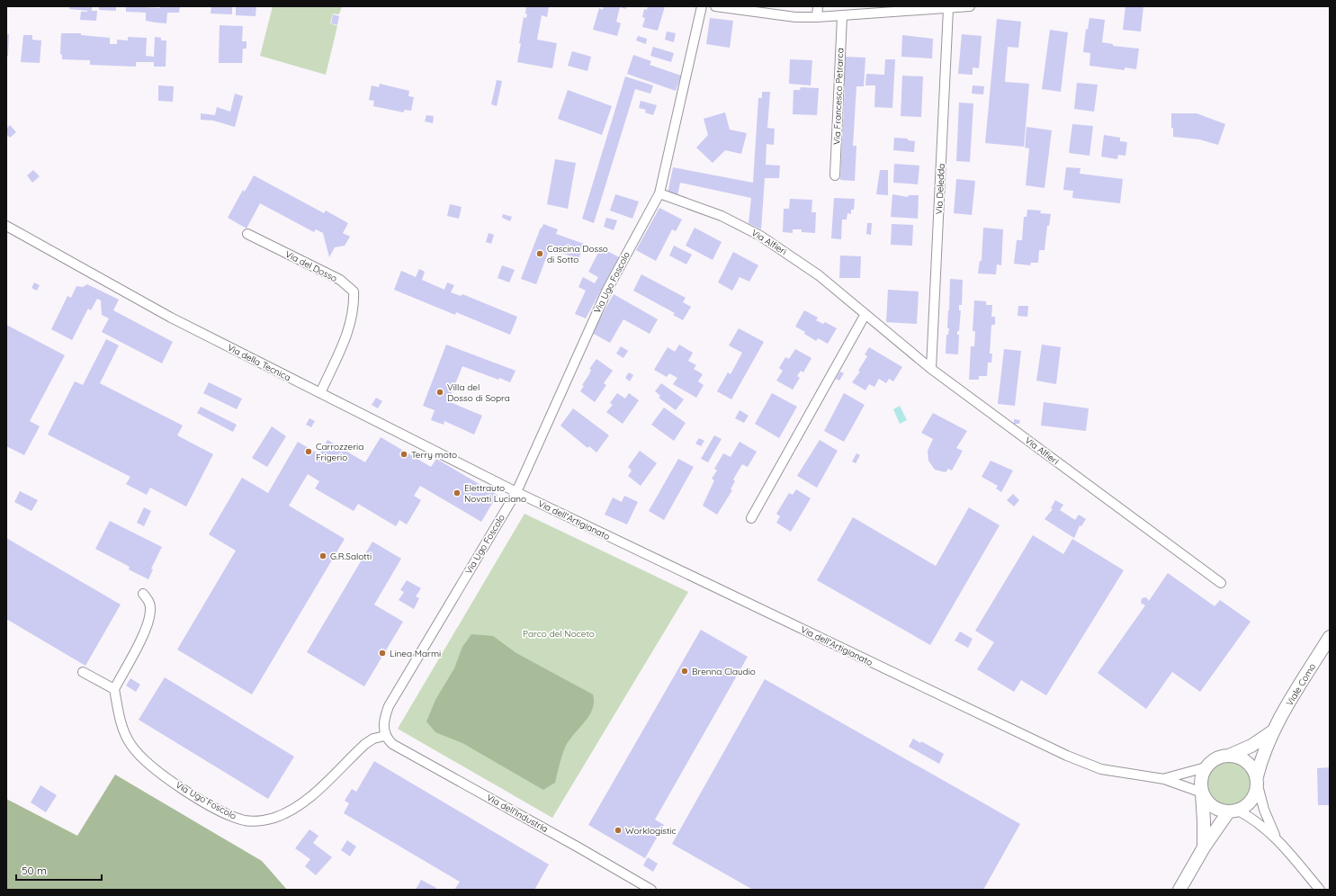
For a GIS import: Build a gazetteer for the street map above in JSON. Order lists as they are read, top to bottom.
{
  "streets": {
    "main road": ["Viale Como"],
    "street": [
      "Via Francesco Petrarca",
      "Via Deledda",
      "Via Alfieri",
      "Via del Dosso",
      "Via Ugo Foscolo",
      "Via della Tecnica",
      "Via dell'Artigianato",
      "Via dell'Industria"
    ]
  },
  "crossings": [
    ["Via Deledda", "Via Alfieri"],
    ["Via Alfieri", "Via Ugo Foscolo"],
    ["Via del Dosso", "Via della Tecnica"],
    ["Via Ugo Foscolo", "Via della Tecnica"],
    ["Via Ugo Foscolo", "Via dell'Artigianato"],
    ["Via Ugo Foscolo", "Via dell'Industria"],
    ["Via della Tecnica", "Via dell'Artigianato"]
  ],
  "parks": ["Parco del Noceto"],
  "places": [
    "Cascina Dosso di Sotto",
    "Villa del Dosso di Sopra",
    "Carrozzeria Frigerio",
    "Terry moto",
    "Elettrauto Novati Luciano",
    "G.R.Salotti",
    "Linea Marmi",
    "Brenna Claudio",
    "Worklogistic"
  ],
  "scale_bar": "50 m"
}
